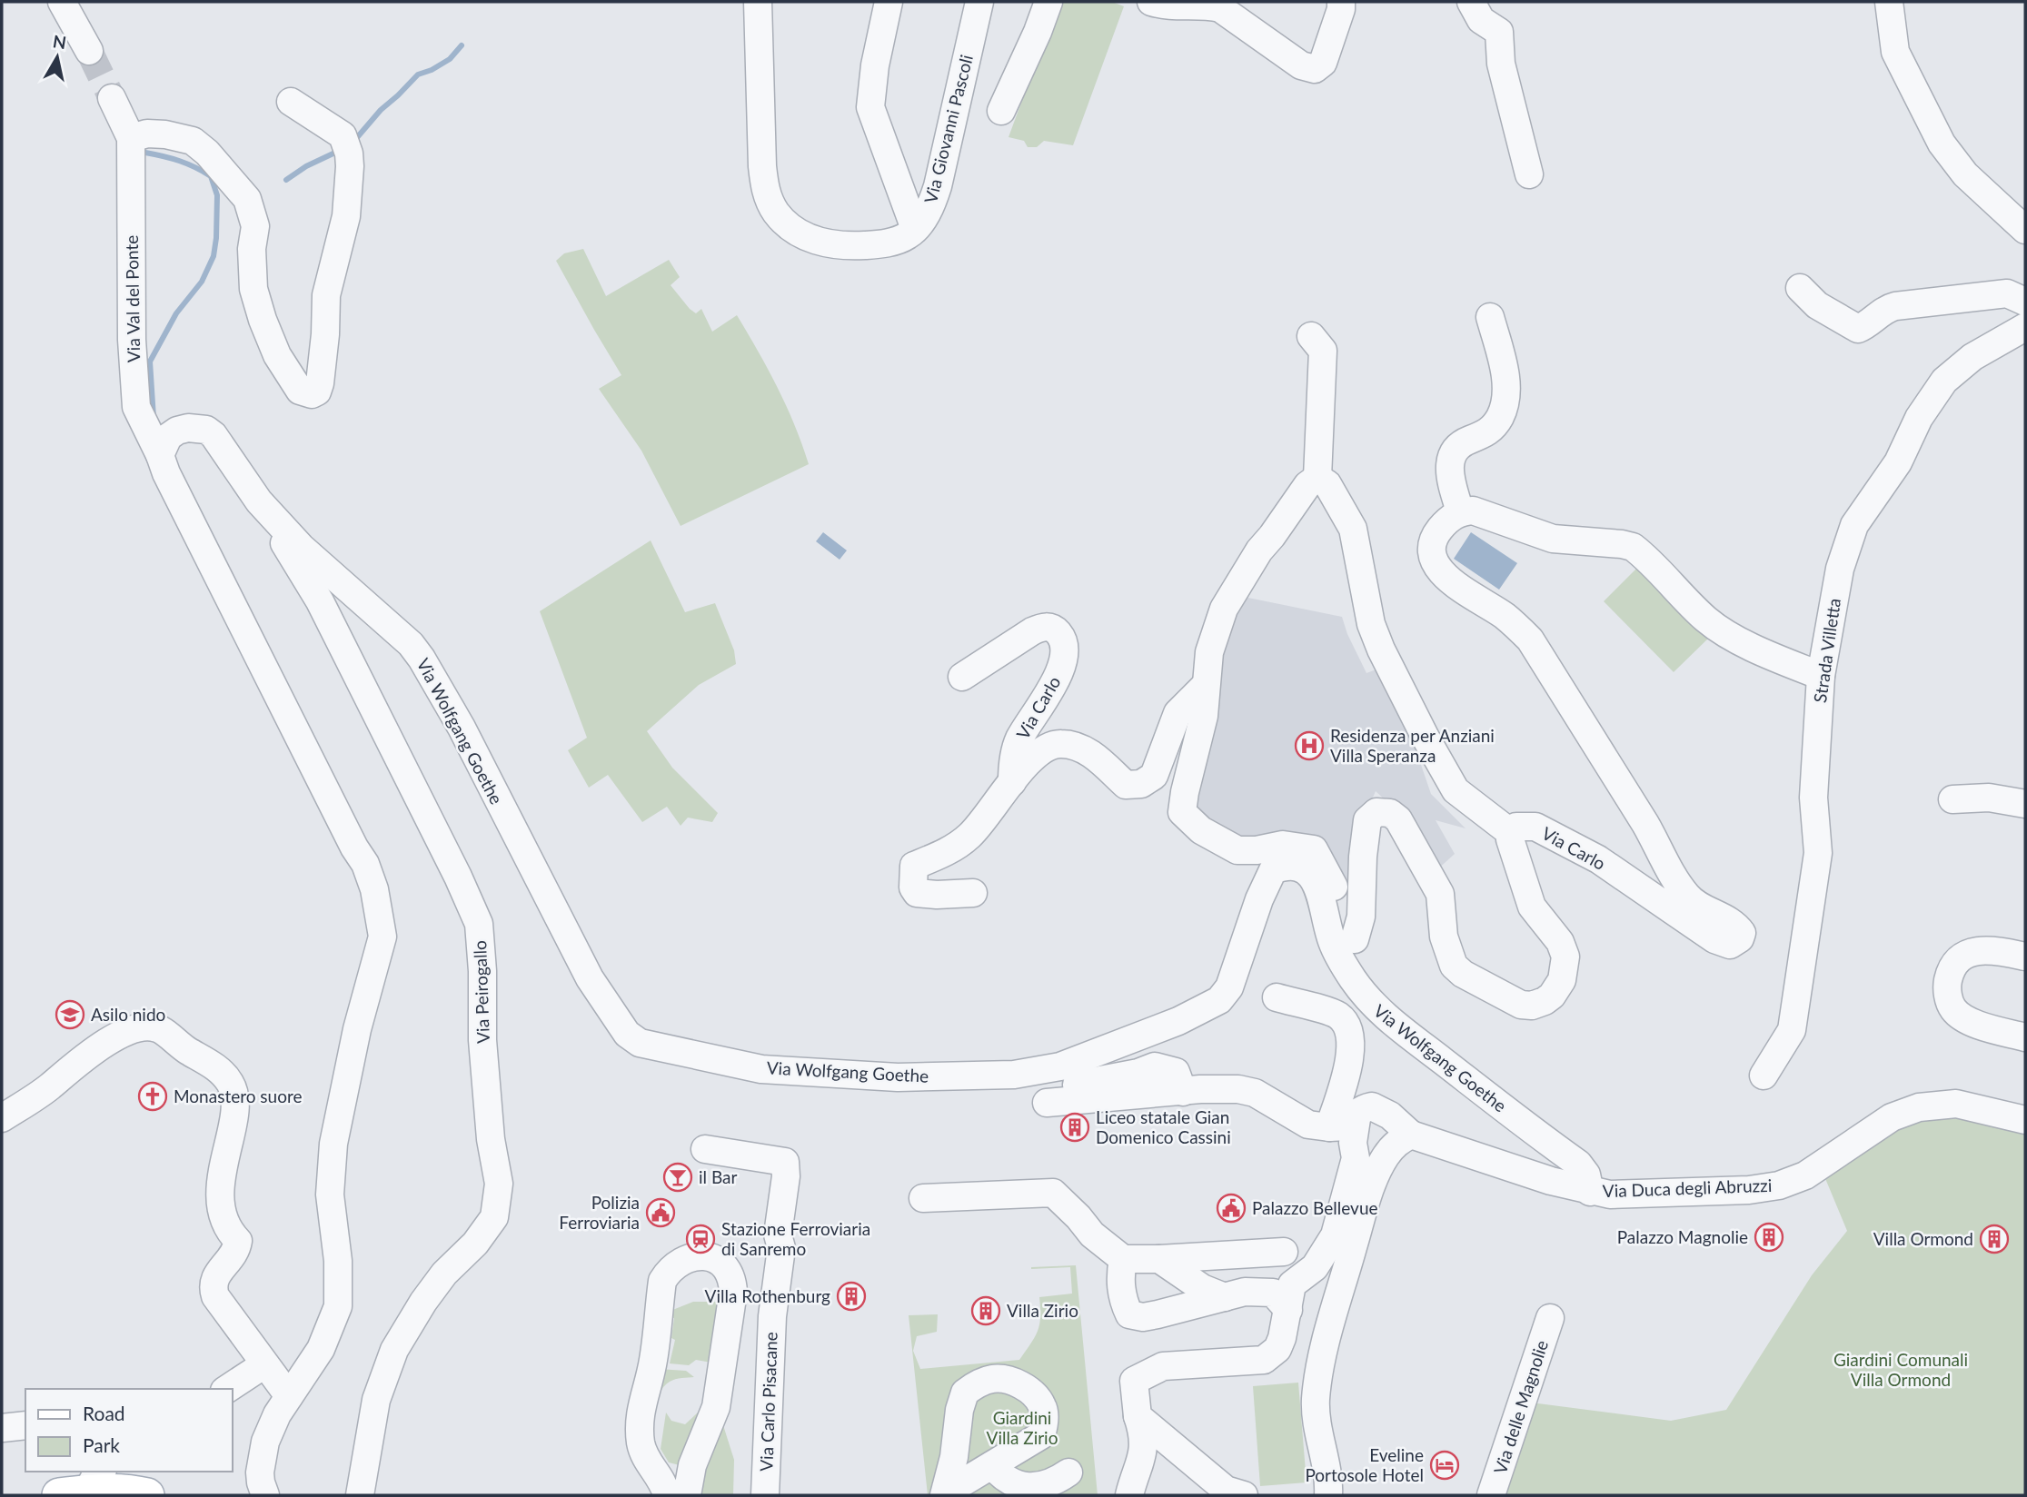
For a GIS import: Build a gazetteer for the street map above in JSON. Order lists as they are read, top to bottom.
{
  "streets": {
    "street": [
      "Via Giovanni Pascoli",
      "Via Val del Ponte",
      "Strada Villetta",
      "Via Carlo",
      "Via Wolfgang Goethe",
      "Via Peirogallo",
      "Via Duca degli Abruzzi",
      "Via Carlo Pisacane",
      "Via delle Magnolie"
    ]
  },
  "crossings": [
    ["Via Val del Ponte", "Via Wolfgang Goethe"],
    ["Via Wolfgang Goethe", "Via Peirogallo"],
    ["Via Wolfgang Goethe", "Via Duca degli Abruzzi"]
  ],
  "parks": ["Giardini Comunali Villa Ormond", "Giardini Villa Zirio"],
  "places": {
    "hospital": ["Residenza per Anziani Villa Speranza"],
    "school or university": ["Asilo nido"],
    "church": ["Monastero suore"],
    "building": [
      "Liceo statale Gian Domenico Cassini",
      "Palazzo Magnolie",
      "Villa Ormond",
      "Villa Rothenburg",
      "Villa Zirio"
    ],
    "bar": ["il Bar"],
    "public building": ["Palazzo Bellevue", "Polizia Ferroviaria"],
    "station": ["Stazione Ferroviaria di Sanremo"],
    "hotel": ["Eveline Portosole Hotel"]
  },
  "legend": ["Road", "Park"],
  "north": "top"
}
